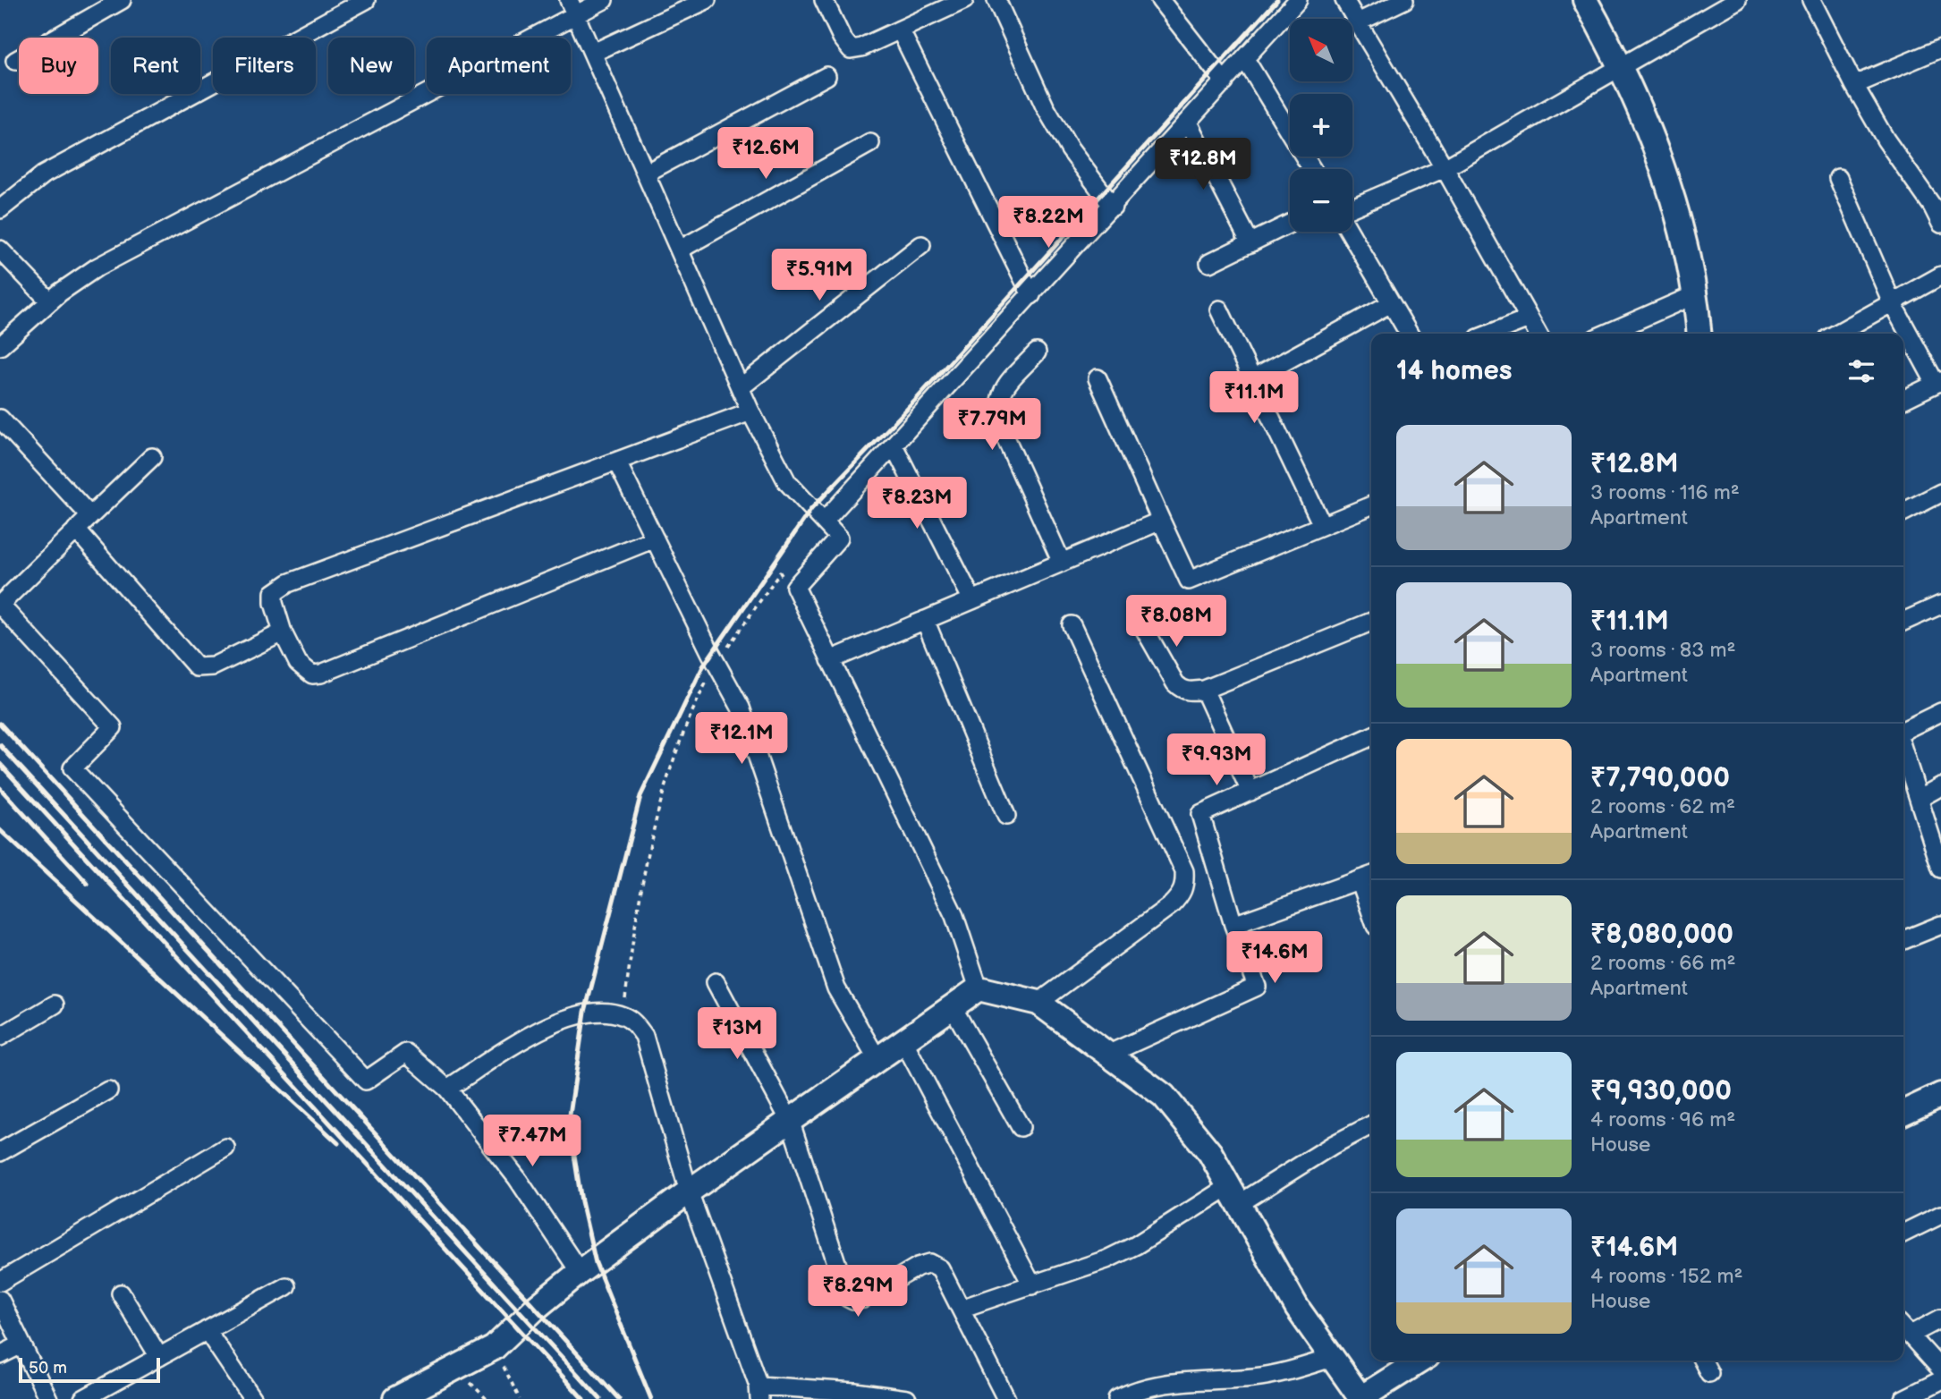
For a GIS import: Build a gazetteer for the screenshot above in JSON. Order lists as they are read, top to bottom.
{
  "scale_bar": "50 m",
  "north": "top left",
  "page": {
    "map_buttons": ["+", "−"],
    "chip": [
      "Buy",
      "Rent",
      "Filters",
      "New",
      "Apartment"
    ],
    "price": [
      "₹12.6M",
      "₹12.8M",
      "₹8.22M",
      "₹5.91M",
      "₹11.1M",
      "₹7.79M",
      "₹8.23M",
      "₹8.08M",
      "₹12.1M",
      "₹9.93M",
      "₹14.6M",
      "₹13M",
      "₹7.47M",
      "₹8.29M"
    ],
    "heading": "14 homes",
    "list": [
      {
        "name": "₹12.8M",
        "note": "3 rooms · 116 m² · Apartment"
      },
      {
        "name": "₹11.1M",
        "note": "3 rooms · 83 m² · Apartment"
      },
      {
        "name": "₹7,790,000",
        "note": "2 rooms · 62 m² · Apartment"
      },
      {
        "name": "₹8,080,000",
        "note": "2 rooms · 66 m² · Apartment"
      },
      {
        "name": "₹9,930,000",
        "note": "4 rooms · 96 m² · House"
      },
      {
        "name": "₹14.6M",
        "note": "4 rooms · 152 m² · House"
      }
    ],
    "scale": "50 m"
  }
}
